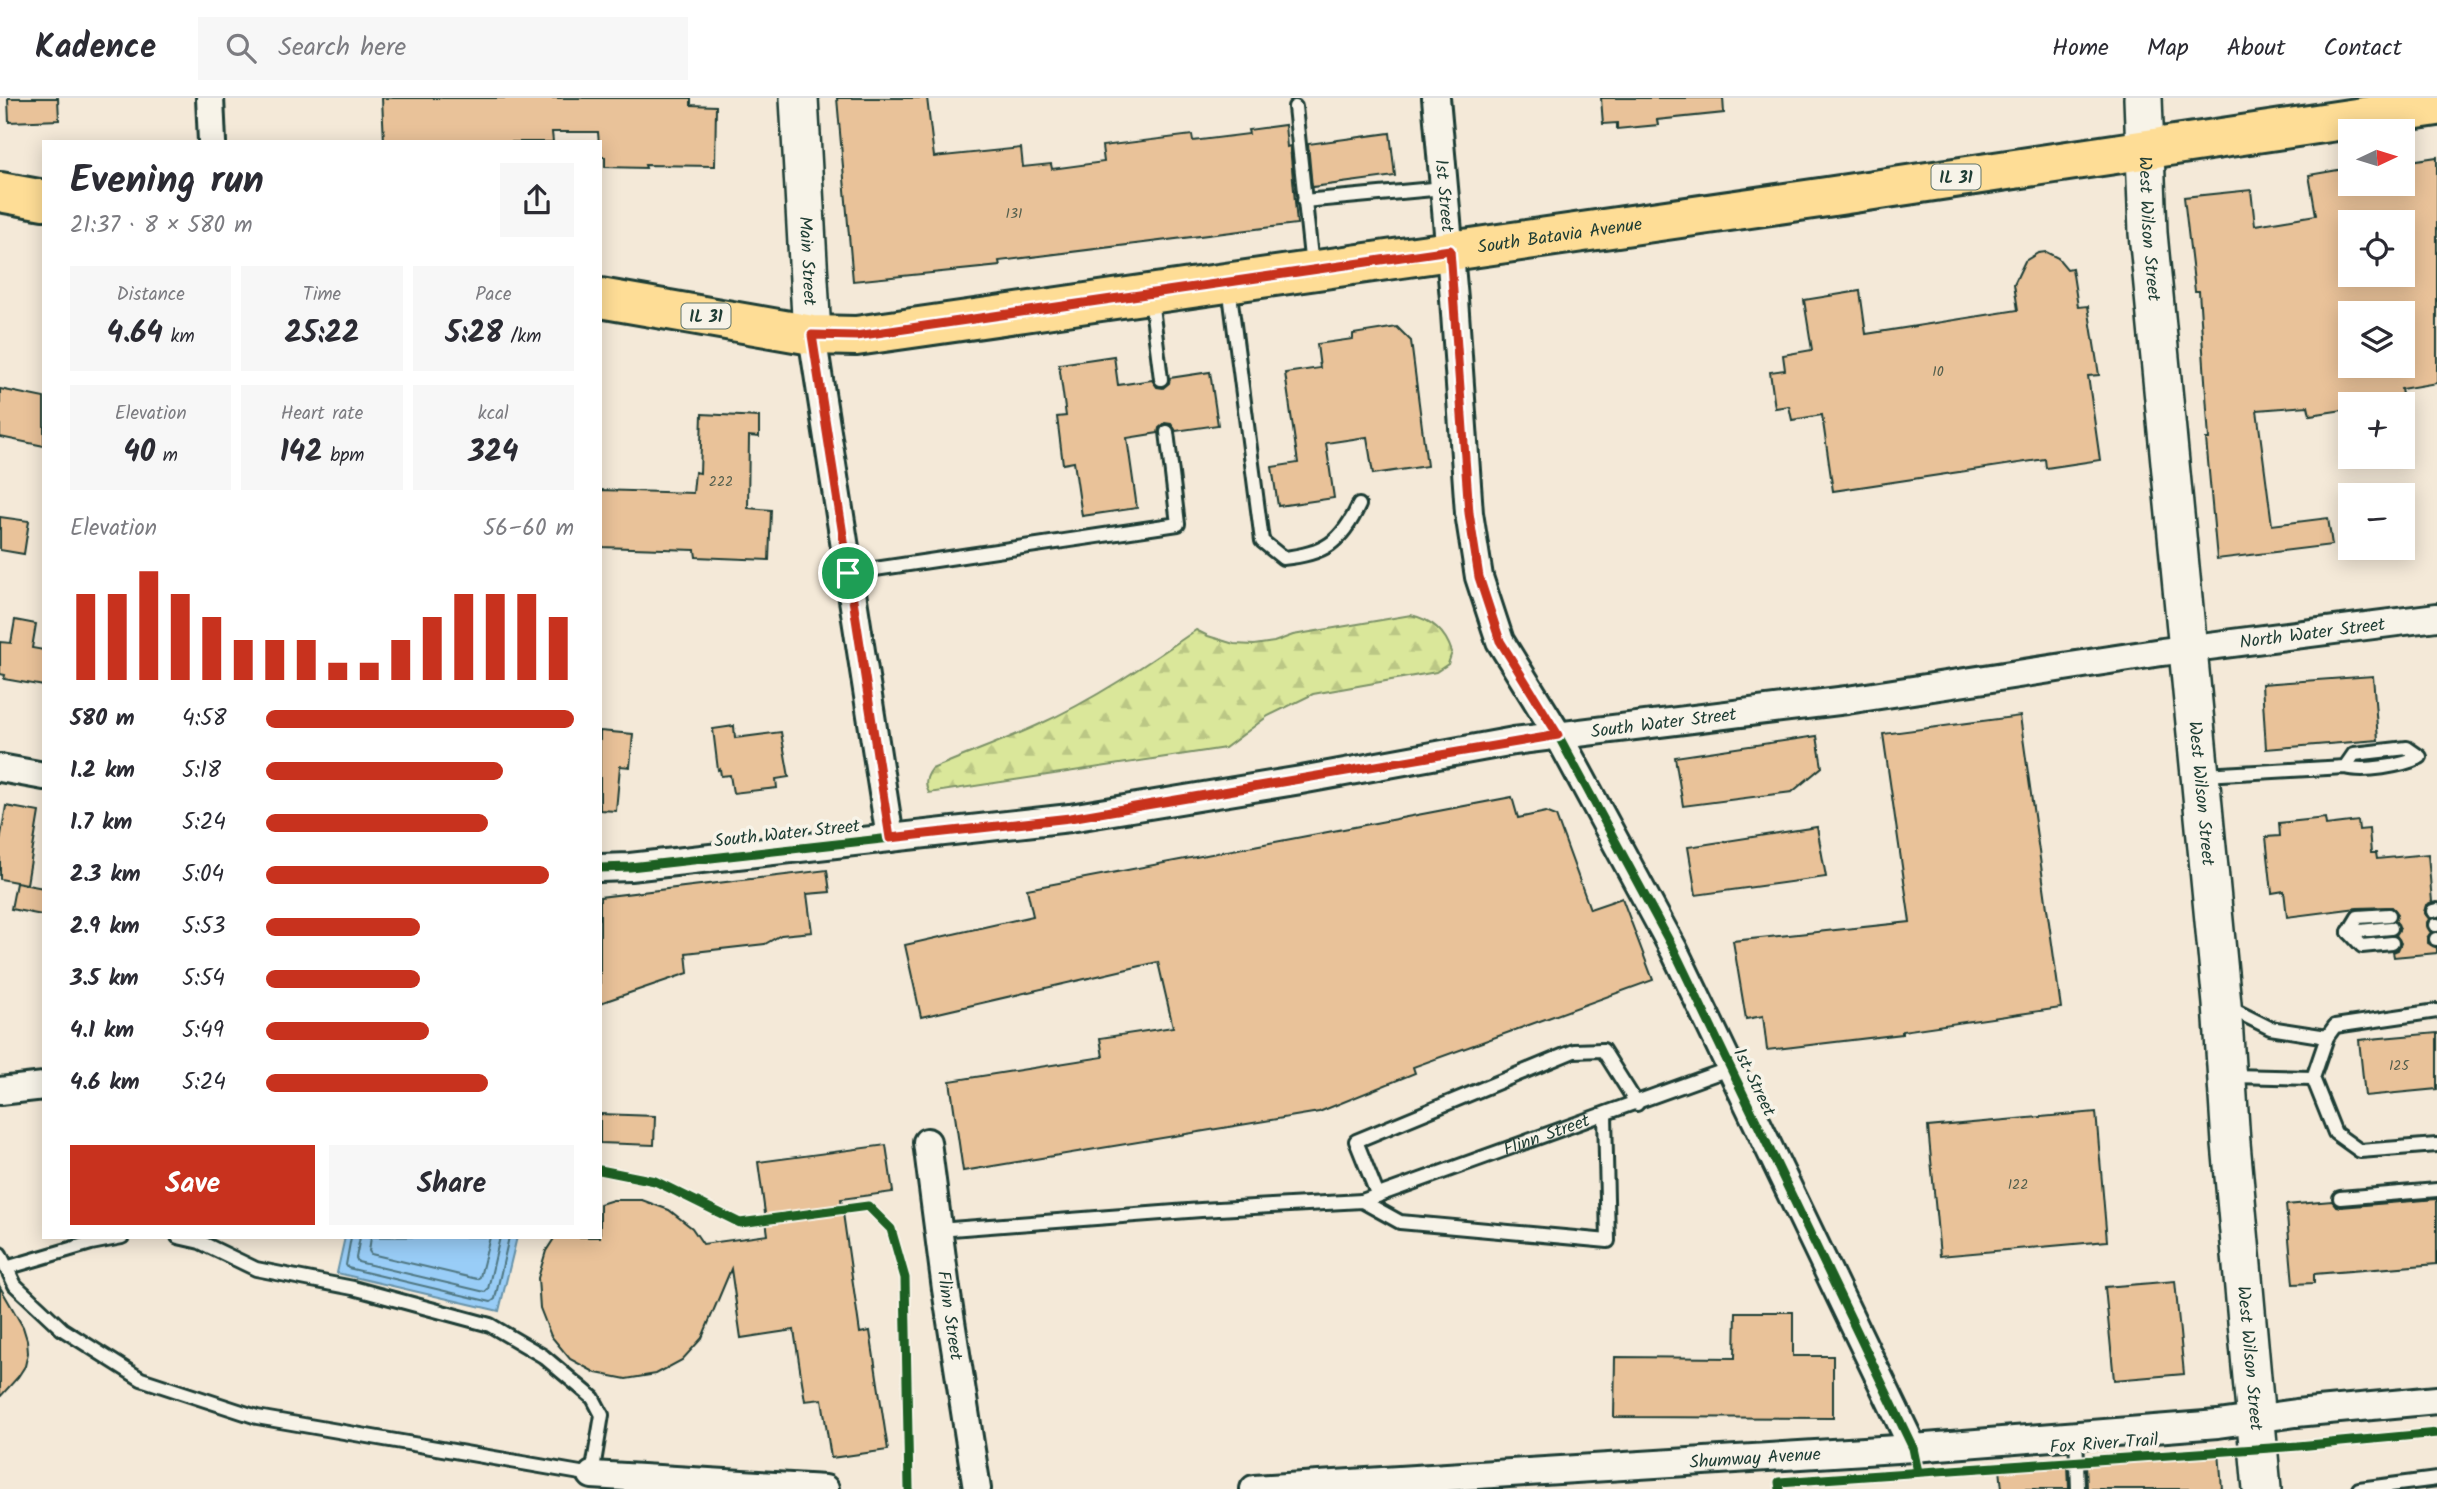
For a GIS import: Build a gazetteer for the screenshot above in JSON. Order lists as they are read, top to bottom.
{
  "streets": {
    "main road": [
      "IL 31",
      "West Wilson Street",
      "South Batavia Avenue",
      "Main Street"
    ],
    "street": [
      "1st Street",
      "North Water Street",
      "South Water Street",
      "Flinn Street",
      "Shumway Avenue"
    ],
    "cycle path": ["Fox River Trail"]
  },
  "crossings": [
    ["IL 31", "West Wilson Street"],
    ["IL 31", "South Batavia Avenue"],
    ["1st Street", "South Batavia Avenue"],
    ["1st Street", "South Water Street"],
    ["1st Street", "Flinn Street"],
    ["1st Street", "Shumway Avenue"],
    ["West Wilson Street", "South Batavia Avenue"],
    ["West Wilson Street", "North Water Street"],
    ["West Wilson Street", "South Water Street"],
    ["West Wilson Street", "Shumway Avenue"],
    ["South Batavia Avenue", "Main Street"],
    ["Main Street", "South Water Street"],
    ["North Water Street", "South Water Street"]
  ],
  "house_numbers": [
    "131",
    "10",
    "222",
    "125",
    "122"
  ],
  "north": "right",
  "page": {
    "header": "Kadence",
    "search": "Search here",
    "nav": [
      "Home",
      "Map",
      "About",
      "Contact"
    ],
    "map_buttons": ["+", "−"],
    "heading": ["Evening run", "21:37 · 8 × 580 m"],
    "stats": [
      ["Distance", "4.64 km"],
      ["Time", "25:22"],
      ["Pace", "5:28 /km"],
      ["Elevation", "40 m"],
      ["Heart rate", "142 bpm"],
      ["kcal", "324"]
    ],
    "chart": ["Elevation", "56–60 m"],
    "list": [
      {
        "name": "580 m",
        "note": "4:58"
      },
      {
        "name": "1.2 km",
        "note": "5:18"
      },
      {
        "name": "1.7 km",
        "note": "5:24"
      },
      {
        "name": "2.3 km",
        "note": "5:04"
      },
      {
        "name": "2.9 km",
        "note": "5:53"
      },
      {
        "name": "3.5 km",
        "note": "5:54"
      },
      {
        "name": "4.1 km",
        "note": "5:49"
      },
      {
        "name": "4.6 km",
        "note": "5:24"
      }
    ],
    "buttons": ["Save", "Share"]
  }
}
